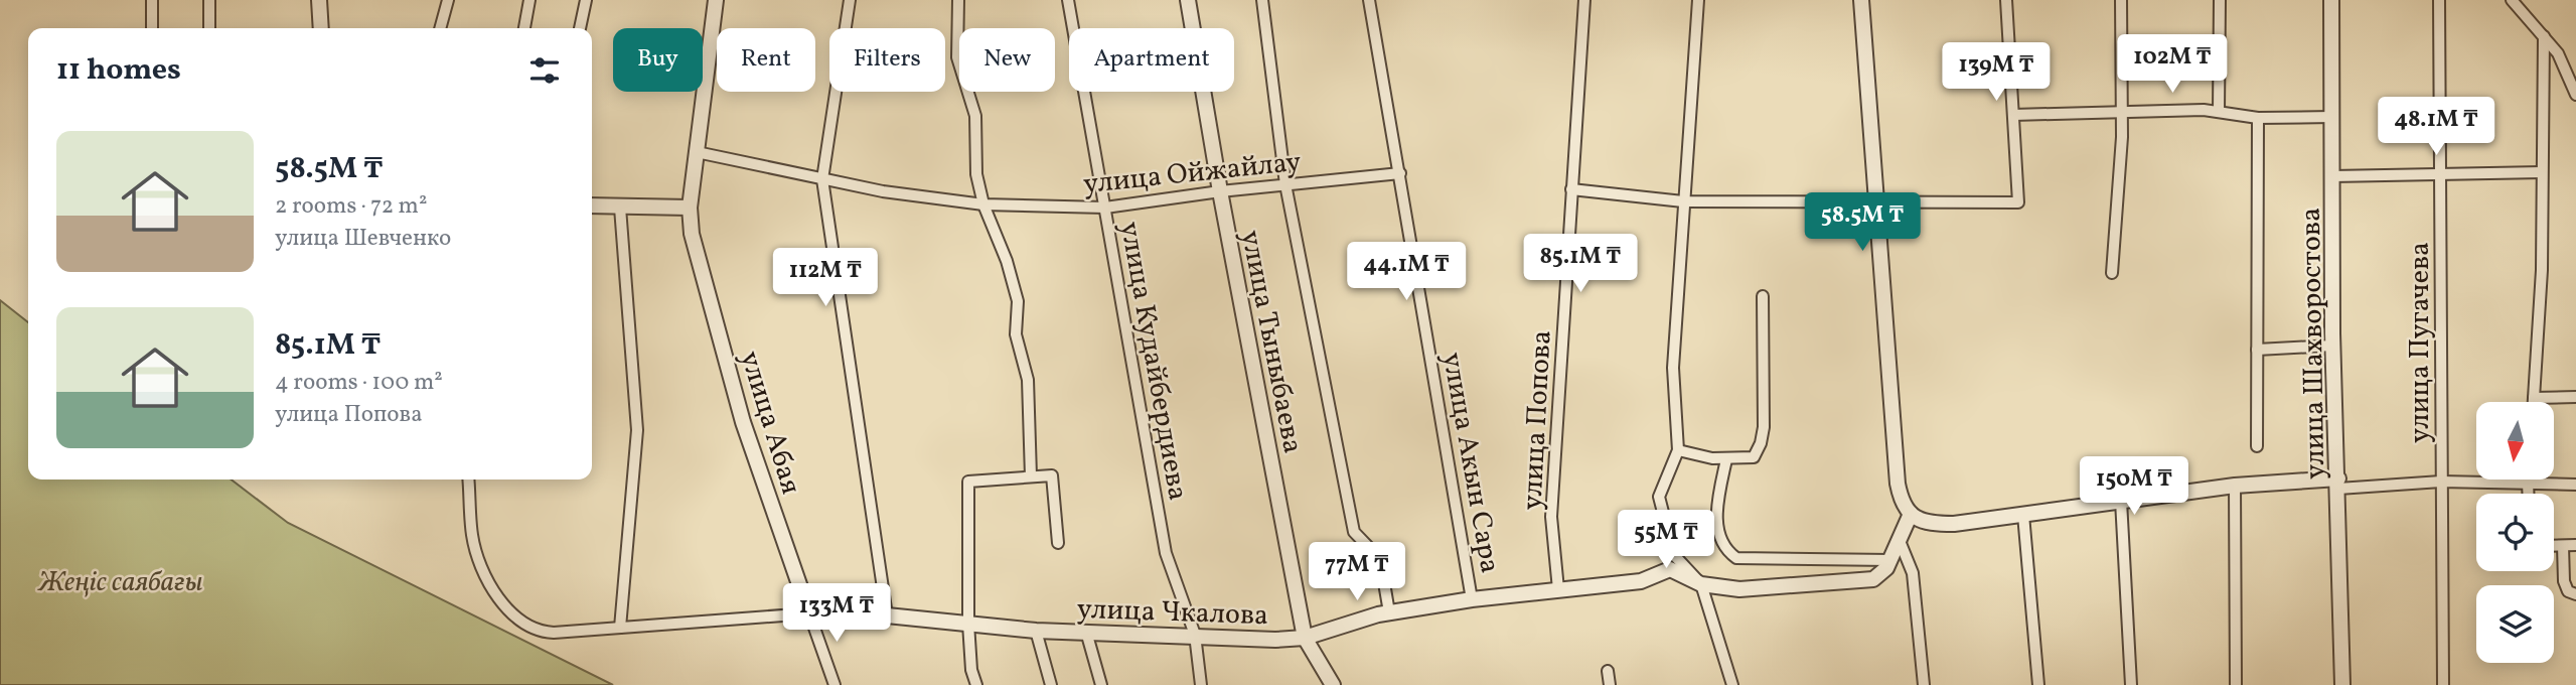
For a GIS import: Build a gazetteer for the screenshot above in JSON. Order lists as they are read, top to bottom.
{
  "streets": {
    "street": [
      "улица Ойжайлау",
      "улица Тыныбаева",
      "улица Пугачева",
      "улица Шахворостова",
      "улица Кудайбердиева",
      "улица Попова",
      "улица Абая",
      "улица Акын Сара",
      "улица Чкалова"
    ]
  },
  "crossings": [
    ["улица Ойжайлау", "улица Тыныбаева"],
    ["улица Ойжайлау", "улица Кудайбердиева"],
    ["улица Ойжайлау", "улица Абая"],
    ["улица Ойжайлау", "улица Акын Сара"],
    ["улица Тыныбаева", "улица Чкалова"],
    ["улица Кудайбердиева", "улица Чкалова"],
    ["улица Попова", "улица Чкалова"],
    ["улица Абая", "улица Чкалова"],
    ["улица Акын Сара", "улица Чкалова"]
  ],
  "parks": ["Жеңіс саябағы"],
  "north": "bottom",
  "page": {
    "chip": [
      "Buy",
      "Rent",
      "Filters",
      "New",
      "Apartment"
    ],
    "heading": "11 homes",
    "price": [
      "102M ₸",
      "139M ₸",
      "48.1M ₸",
      "58.5M ₸",
      "85.1M ₸",
      "44.1M ₸",
      "112M ₸",
      "150M ₸",
      "55M ₸",
      "77M ₸",
      "133M ₸"
    ],
    "list": [
      {
        "name": "58.5M ₸",
        "note": "2 rooms · 72 m² · улица Шевченко"
      },
      {
        "name": "85.1M ₸",
        "note": "4 rooms · 100 m² · улица Попова"
      }
    ]
  }
}
